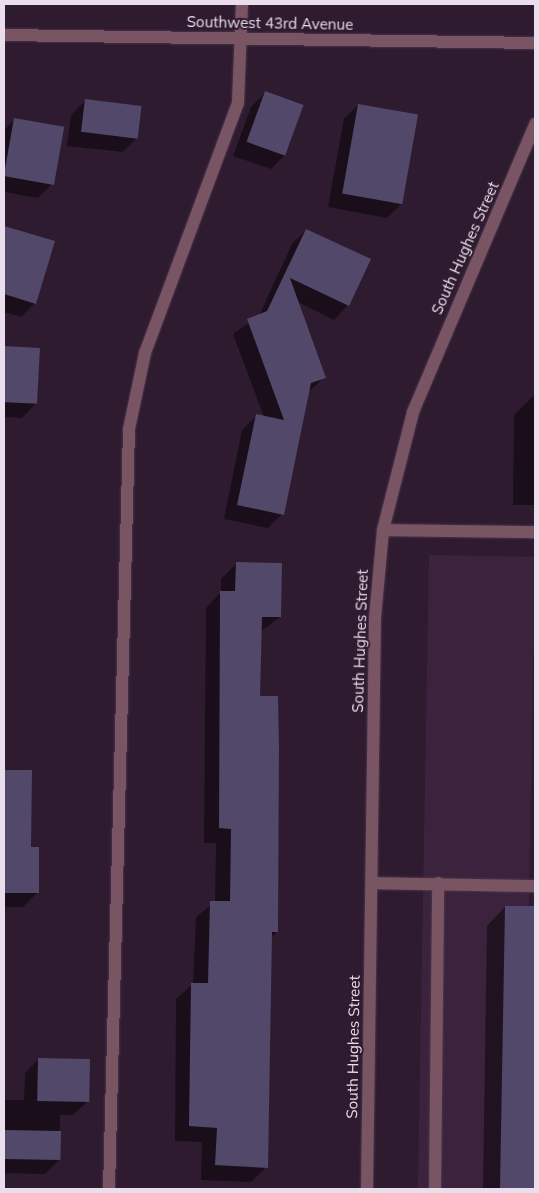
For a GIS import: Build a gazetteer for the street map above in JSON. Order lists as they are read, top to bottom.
{
  "streets": {
    "street": ["Southwest 43rd Avenue", "South Hughes Street"]
  }
}
